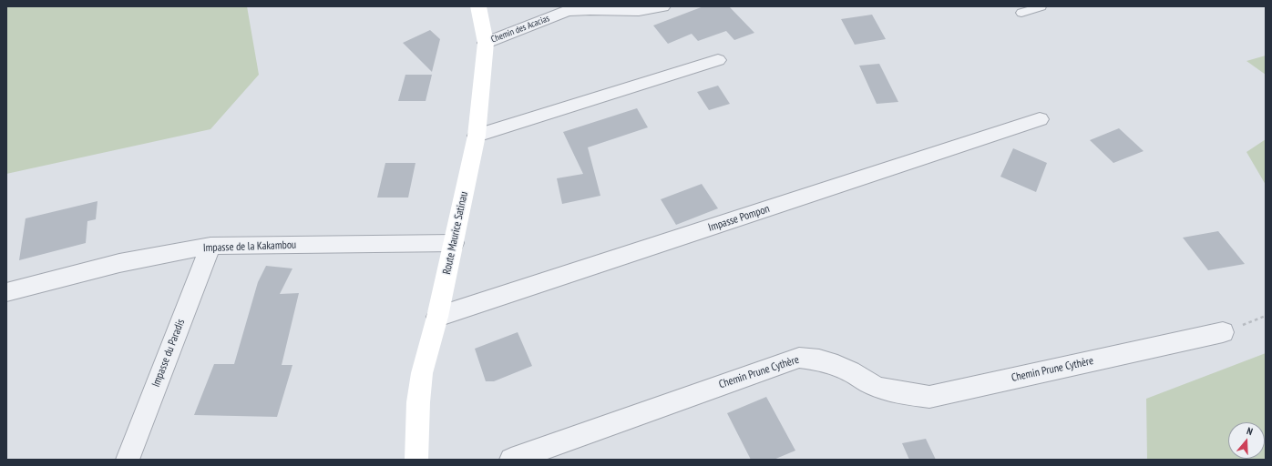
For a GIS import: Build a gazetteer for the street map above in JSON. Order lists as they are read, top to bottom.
{
  "streets": {
    "main road": ["Route Maurice Satinau"],
    "street": [
      "Chemin des Acacias",
      "Impasse Pompon",
      "Impasse de la Kakambou",
      "Impasse du Paradis",
      "Chemin Prune Cythère"
    ]
  },
  "crossings": [
    ["Chemin des Acacias", "Route Maurice Satinau"],
    ["Impasse Pompon", "Route Maurice Satinau"],
    ["Route Maurice Satinau", "Impasse de la Kakambou"],
    ["Impasse de la Kakambou", "Impasse du Paradis"]
  ],
  "north": "top"
}
